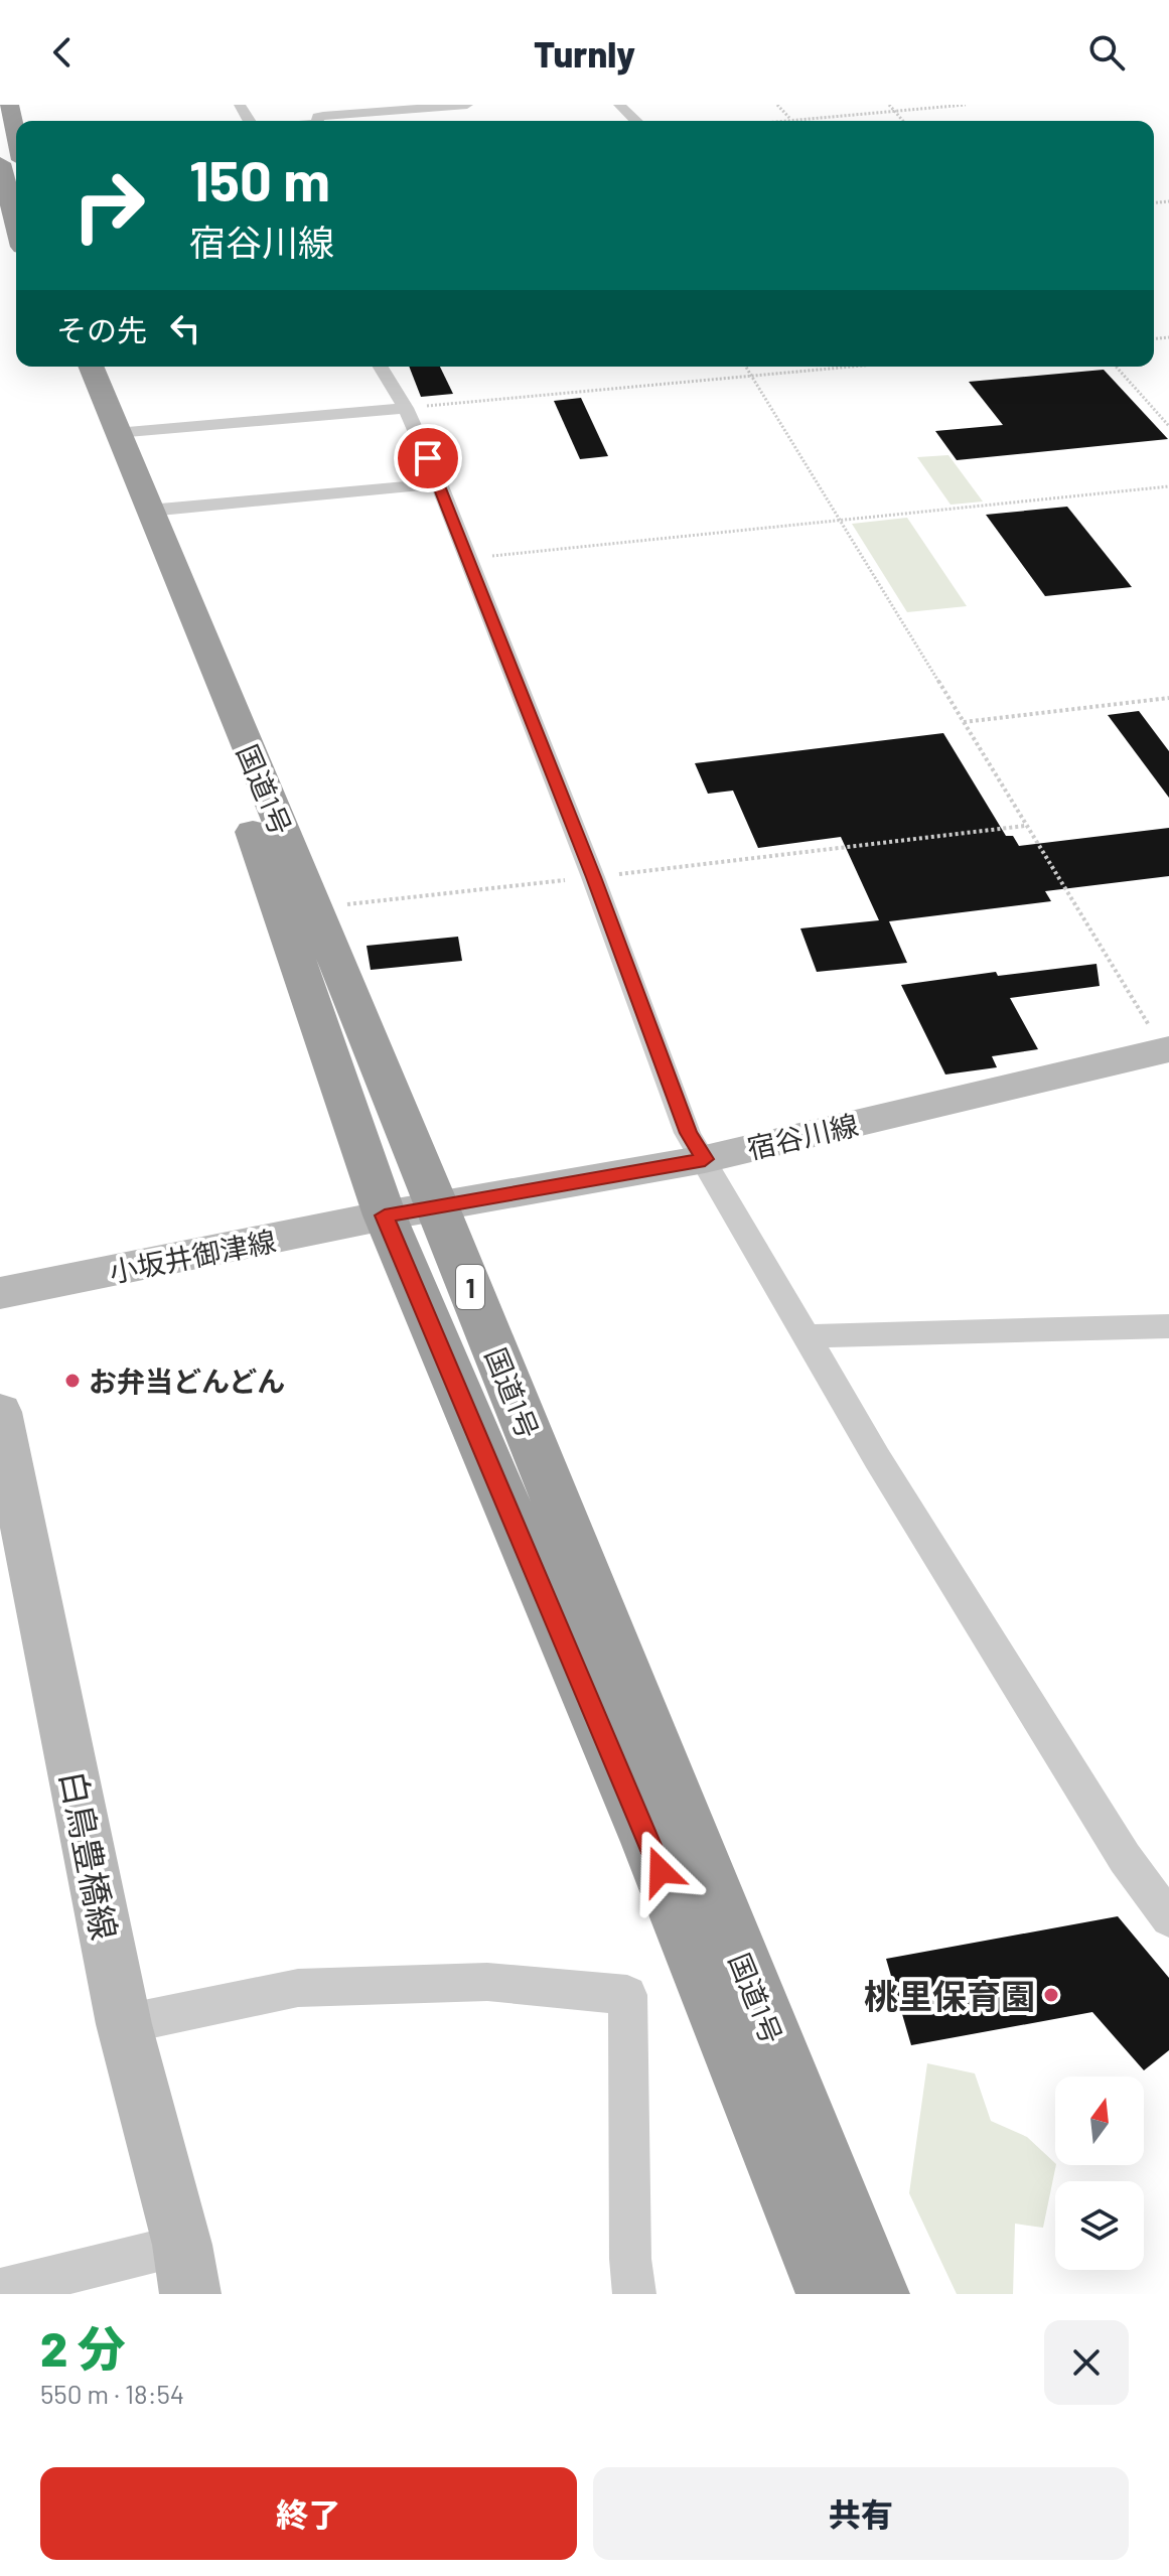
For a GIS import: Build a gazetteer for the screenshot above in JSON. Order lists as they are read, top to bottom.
{
  "streets": {
    "highway": ["国道1号", "1"],
    "main road": ["宿谷川線", "小坂井御津線", "白鳥豊橋線"]
  },
  "crossings": [
    ["国道1号", "宿谷川線"],
    ["国道1号", "小坂井御津線"],
    ["宿谷川線", "小坂井御津線"]
  ],
  "places": ["お弁当どんどん", "桃里保育園"],
  "north": "top",
  "page": {
    "header": "Turnly",
    "turn": ["150 m", "宿谷川線"],
    "then": "その先",
    "heading": ["2 分", "550 m · 18:54"],
    "buttons": ["終了", "共有"]
  }
}
